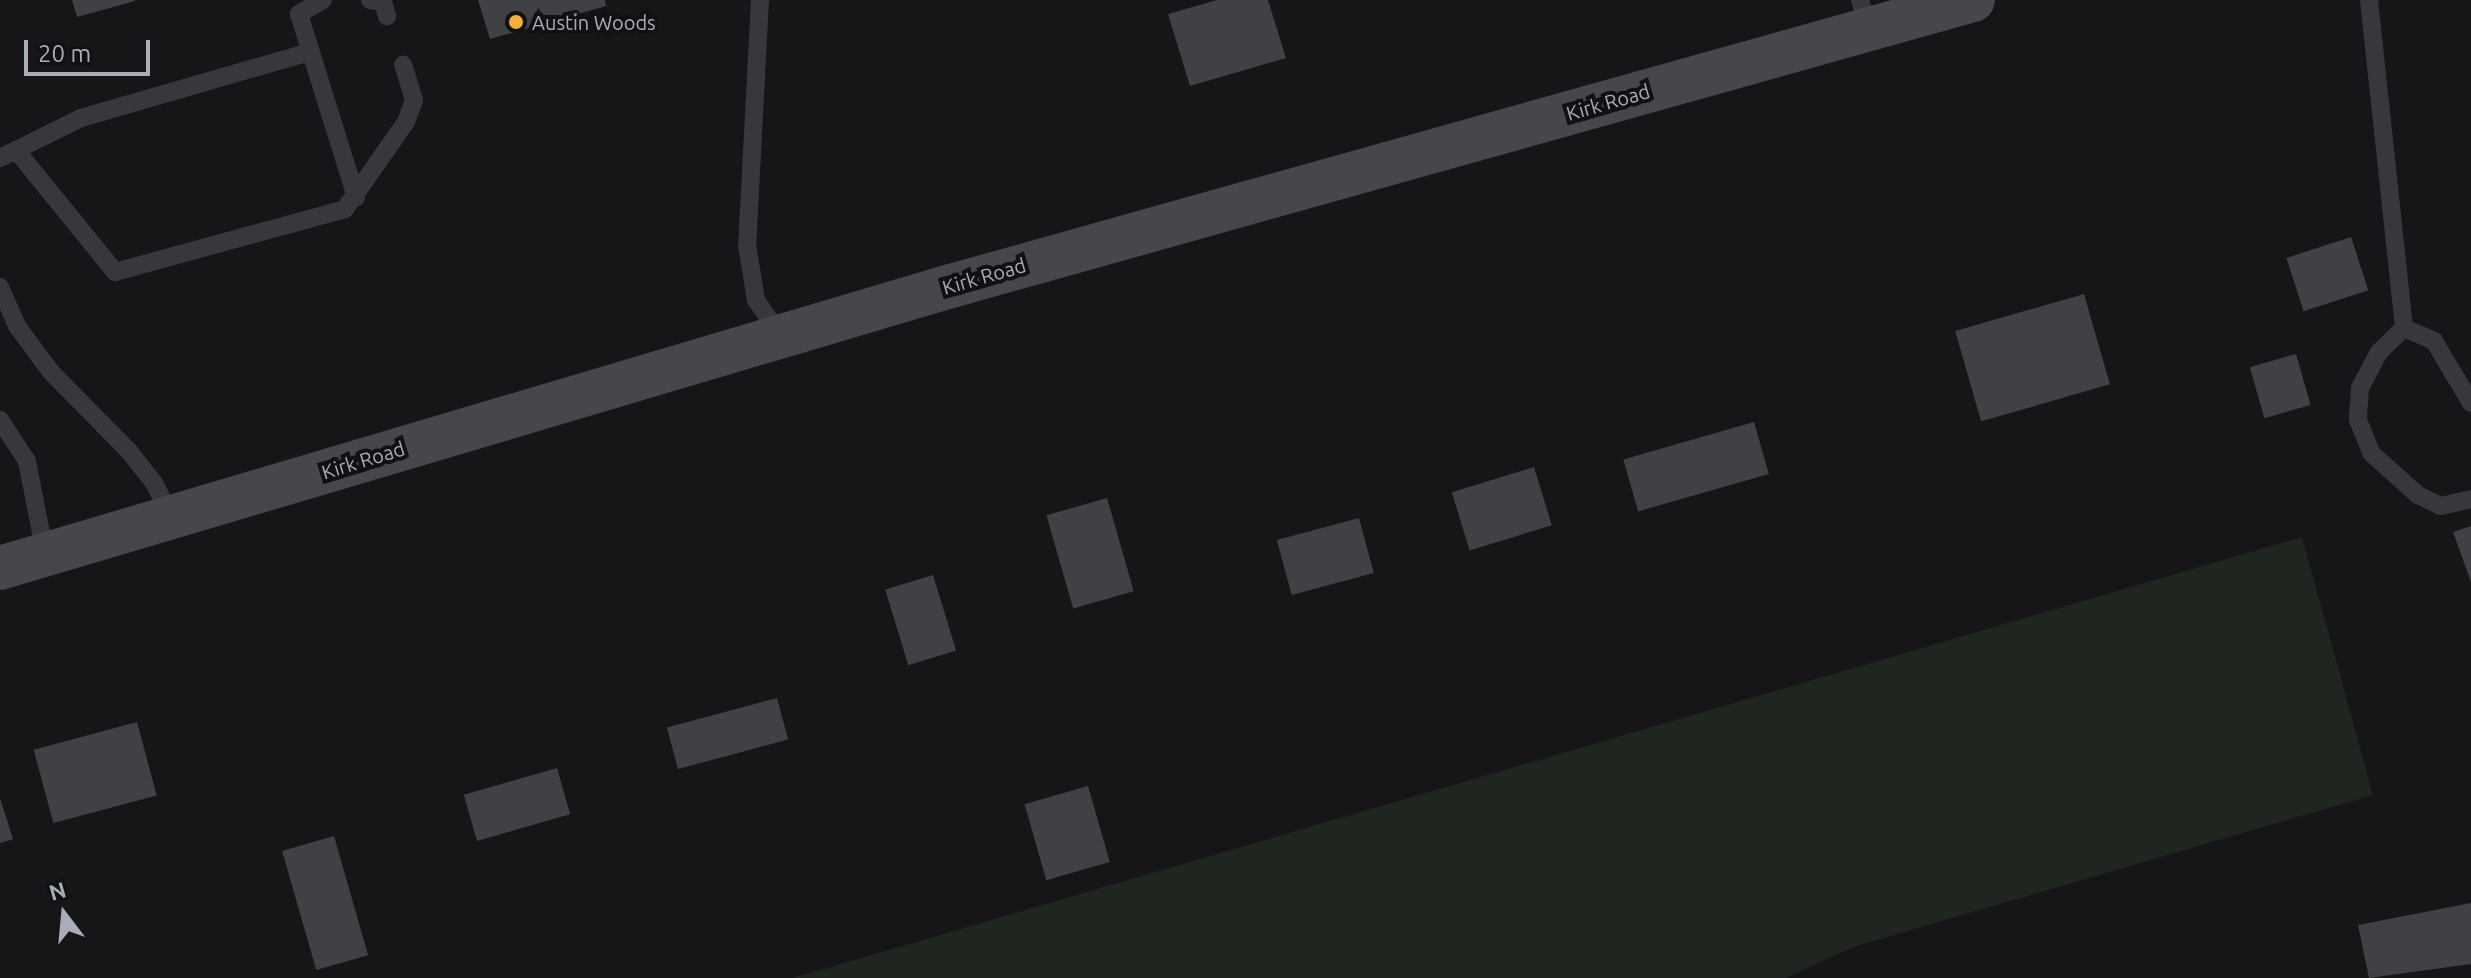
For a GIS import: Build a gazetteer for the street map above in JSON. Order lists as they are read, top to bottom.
{
  "streets": {
    "street": ["Kirk Road"]
  },
  "places": ["Austin Woods"],
  "scale_bar": "20 m",
  "north": "top"
}
